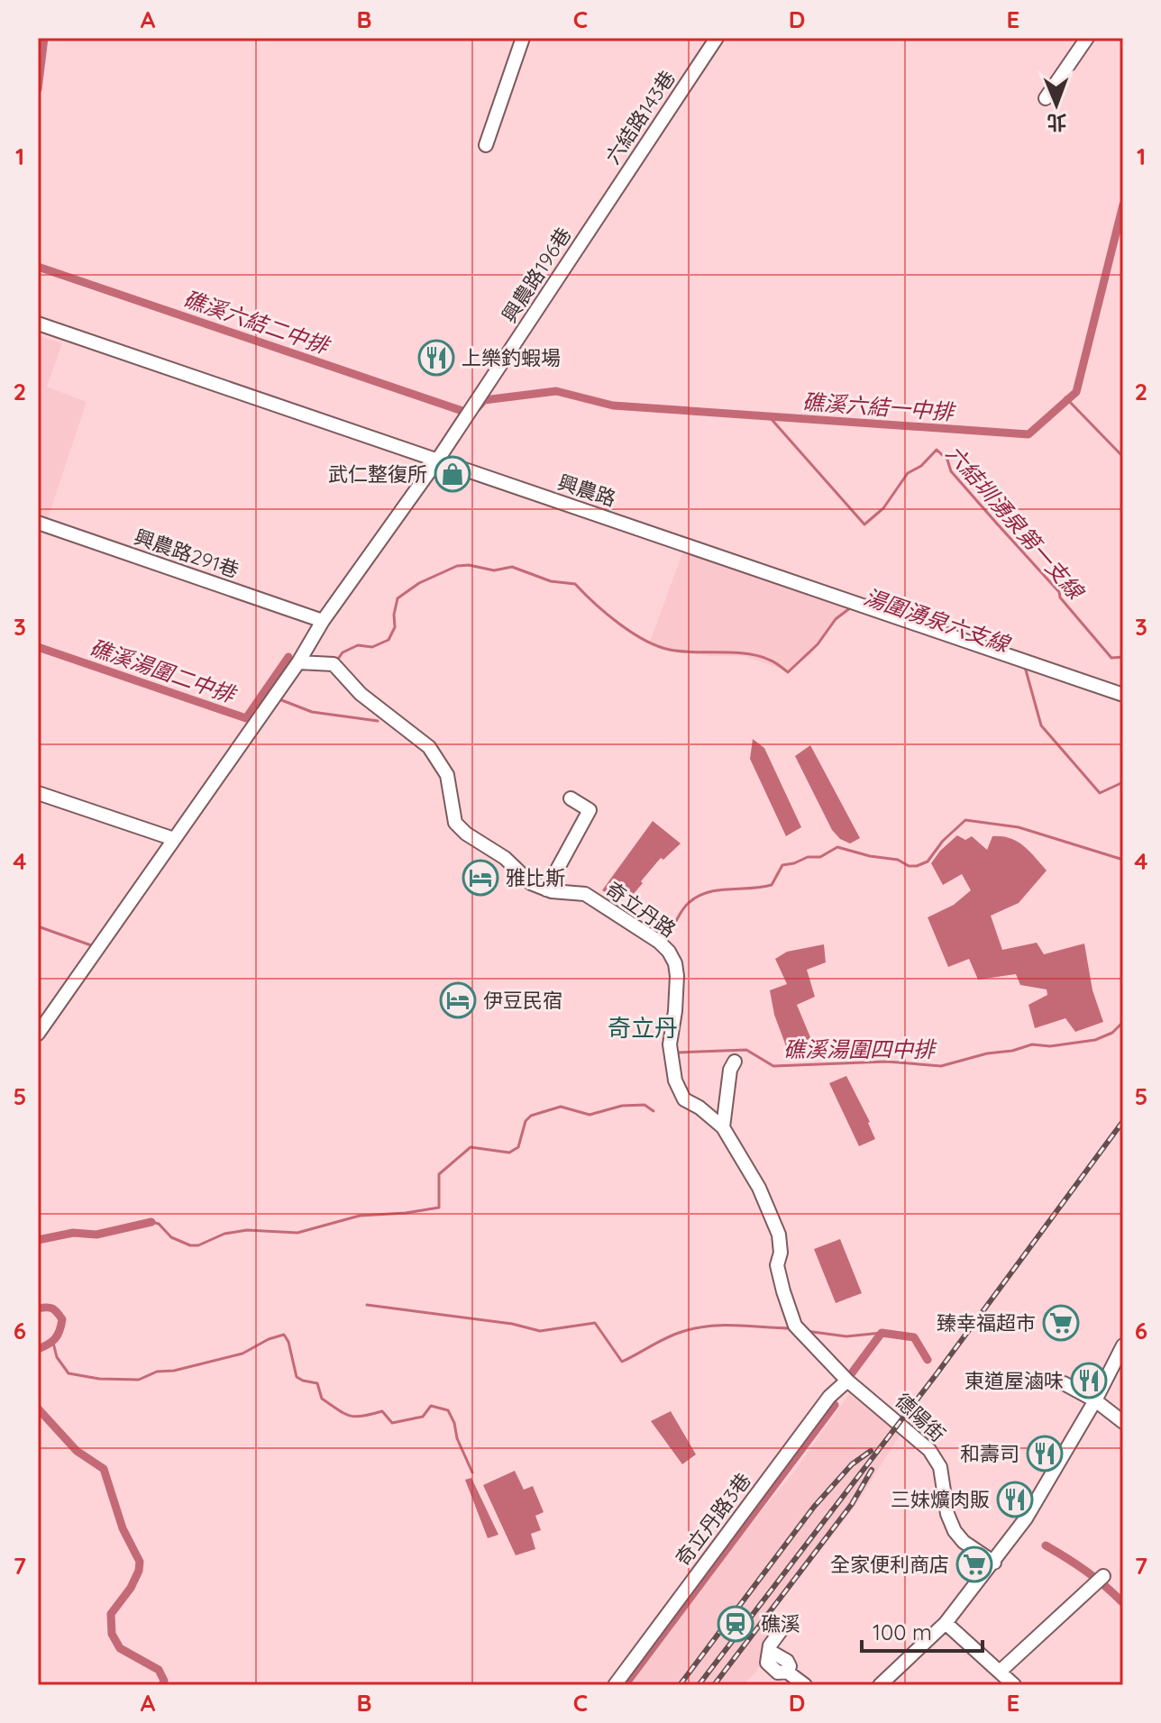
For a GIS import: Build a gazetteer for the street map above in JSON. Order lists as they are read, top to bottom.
{
  "streets": {
    "street": [
      "六結路143巷",
      "興農路196巷",
      "興農路",
      "興農路291巷",
      "奇立丹路",
      "德陽街",
      "奇立丹路3巷"
    ]
  },
  "crossings": [
    ["六結路143巷", "興農路196巷"],
    ["興農路196巷", "興農路"],
    ["奇立丹路", "德陽街"],
    ["奇立丹路", "奇立丹路3巷"],
    ["德陽街", "奇立丹路3巷"]
  ],
  "districts": ["奇立丹"],
  "water": [
    "礁溪六結二中排",
    "礁溪六結一中排",
    "六結圳湧泉第一支線",
    "湯圍湧泉六支線",
    "礁溪湯圍二中排",
    "礁溪湯圍四中排"
  ],
  "places": {
    "restaurant": [
      "上樂釣蝦場",
      "東道屋滷味",
      "和壽司",
      "三妹爌肉販"
    ],
    "shop": ["武仁整復所"],
    "hotel": ["雅比斯", "伊豆民宿"],
    "supermarket": ["臻幸福超市", "全家便利商店"],
    "station": ["礁溪"]
  },
  "scale_bar": "100 m",
  "north": "bottom",
  "grid": {
    "columns": [
      "A",
      "B",
      "C",
      "D",
      "E"
    ],
    "rows": [
      "1",
      "2",
      "3",
      "4",
      "5",
      "6",
      "7"
    ]
  }
}
